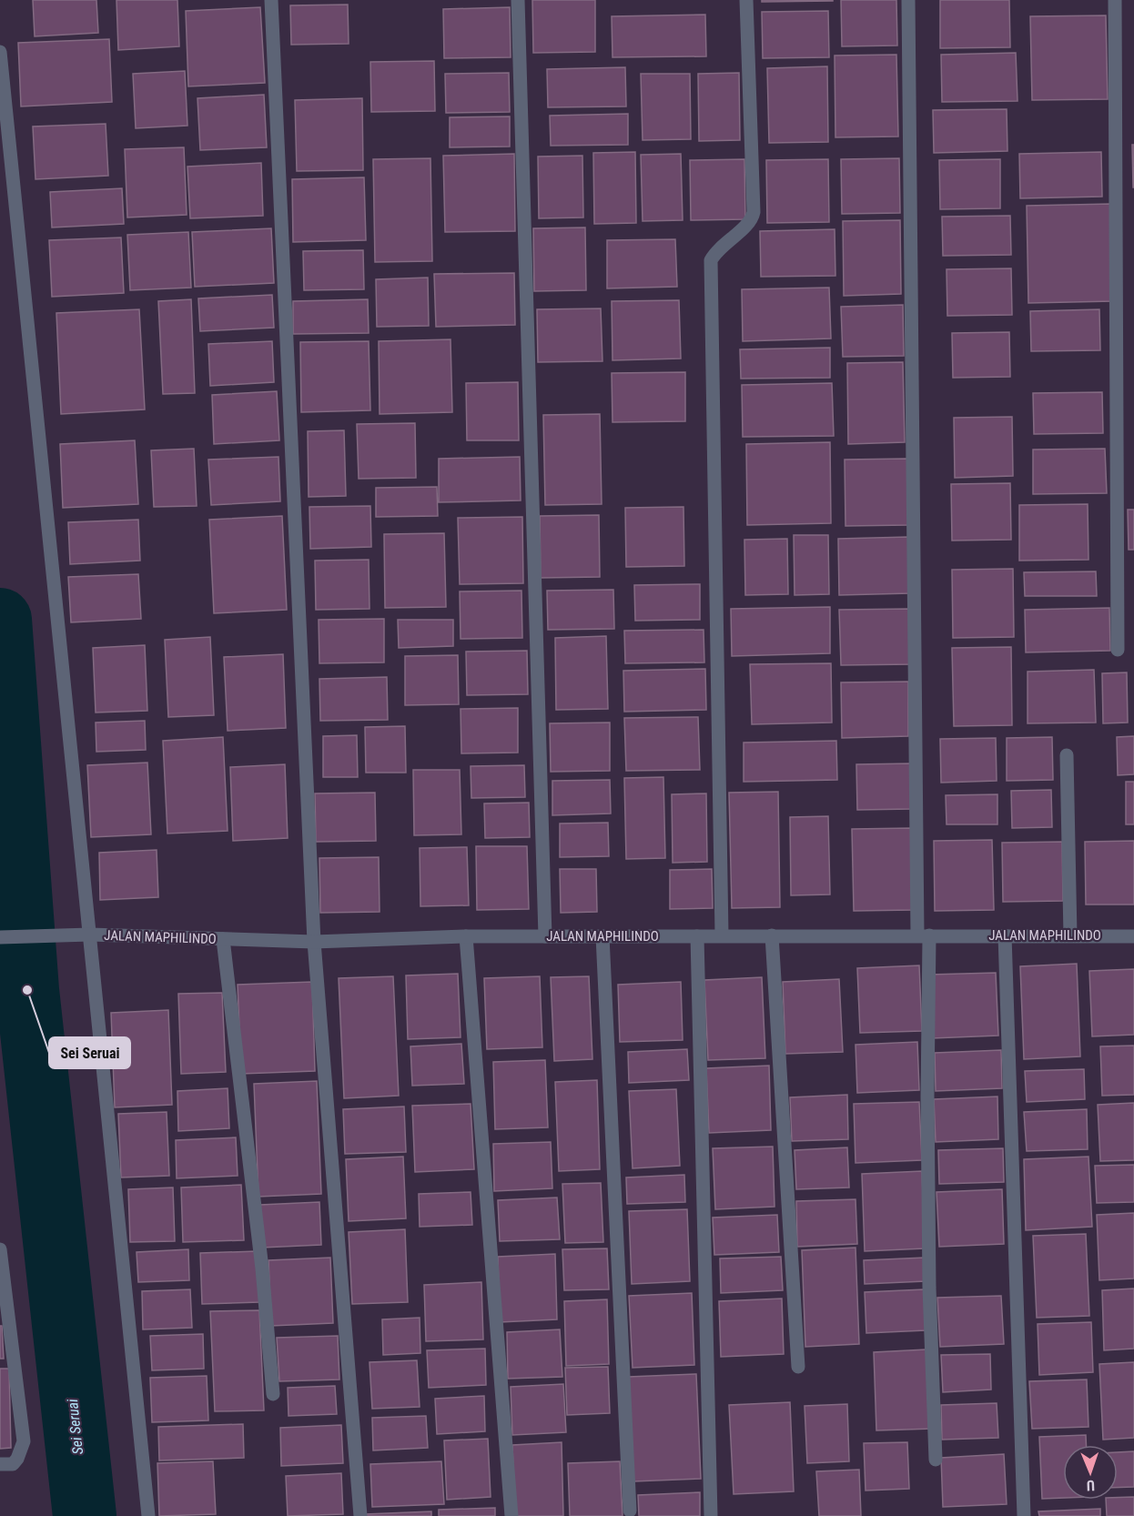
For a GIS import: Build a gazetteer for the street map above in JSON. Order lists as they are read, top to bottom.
{
  "streets": {
    "street": ["JALAN MAPHILINDO"]
  },
  "water": ["Sei Seruai"],
  "places": ["Sei Seruai"],
  "north": "bottom"
}
